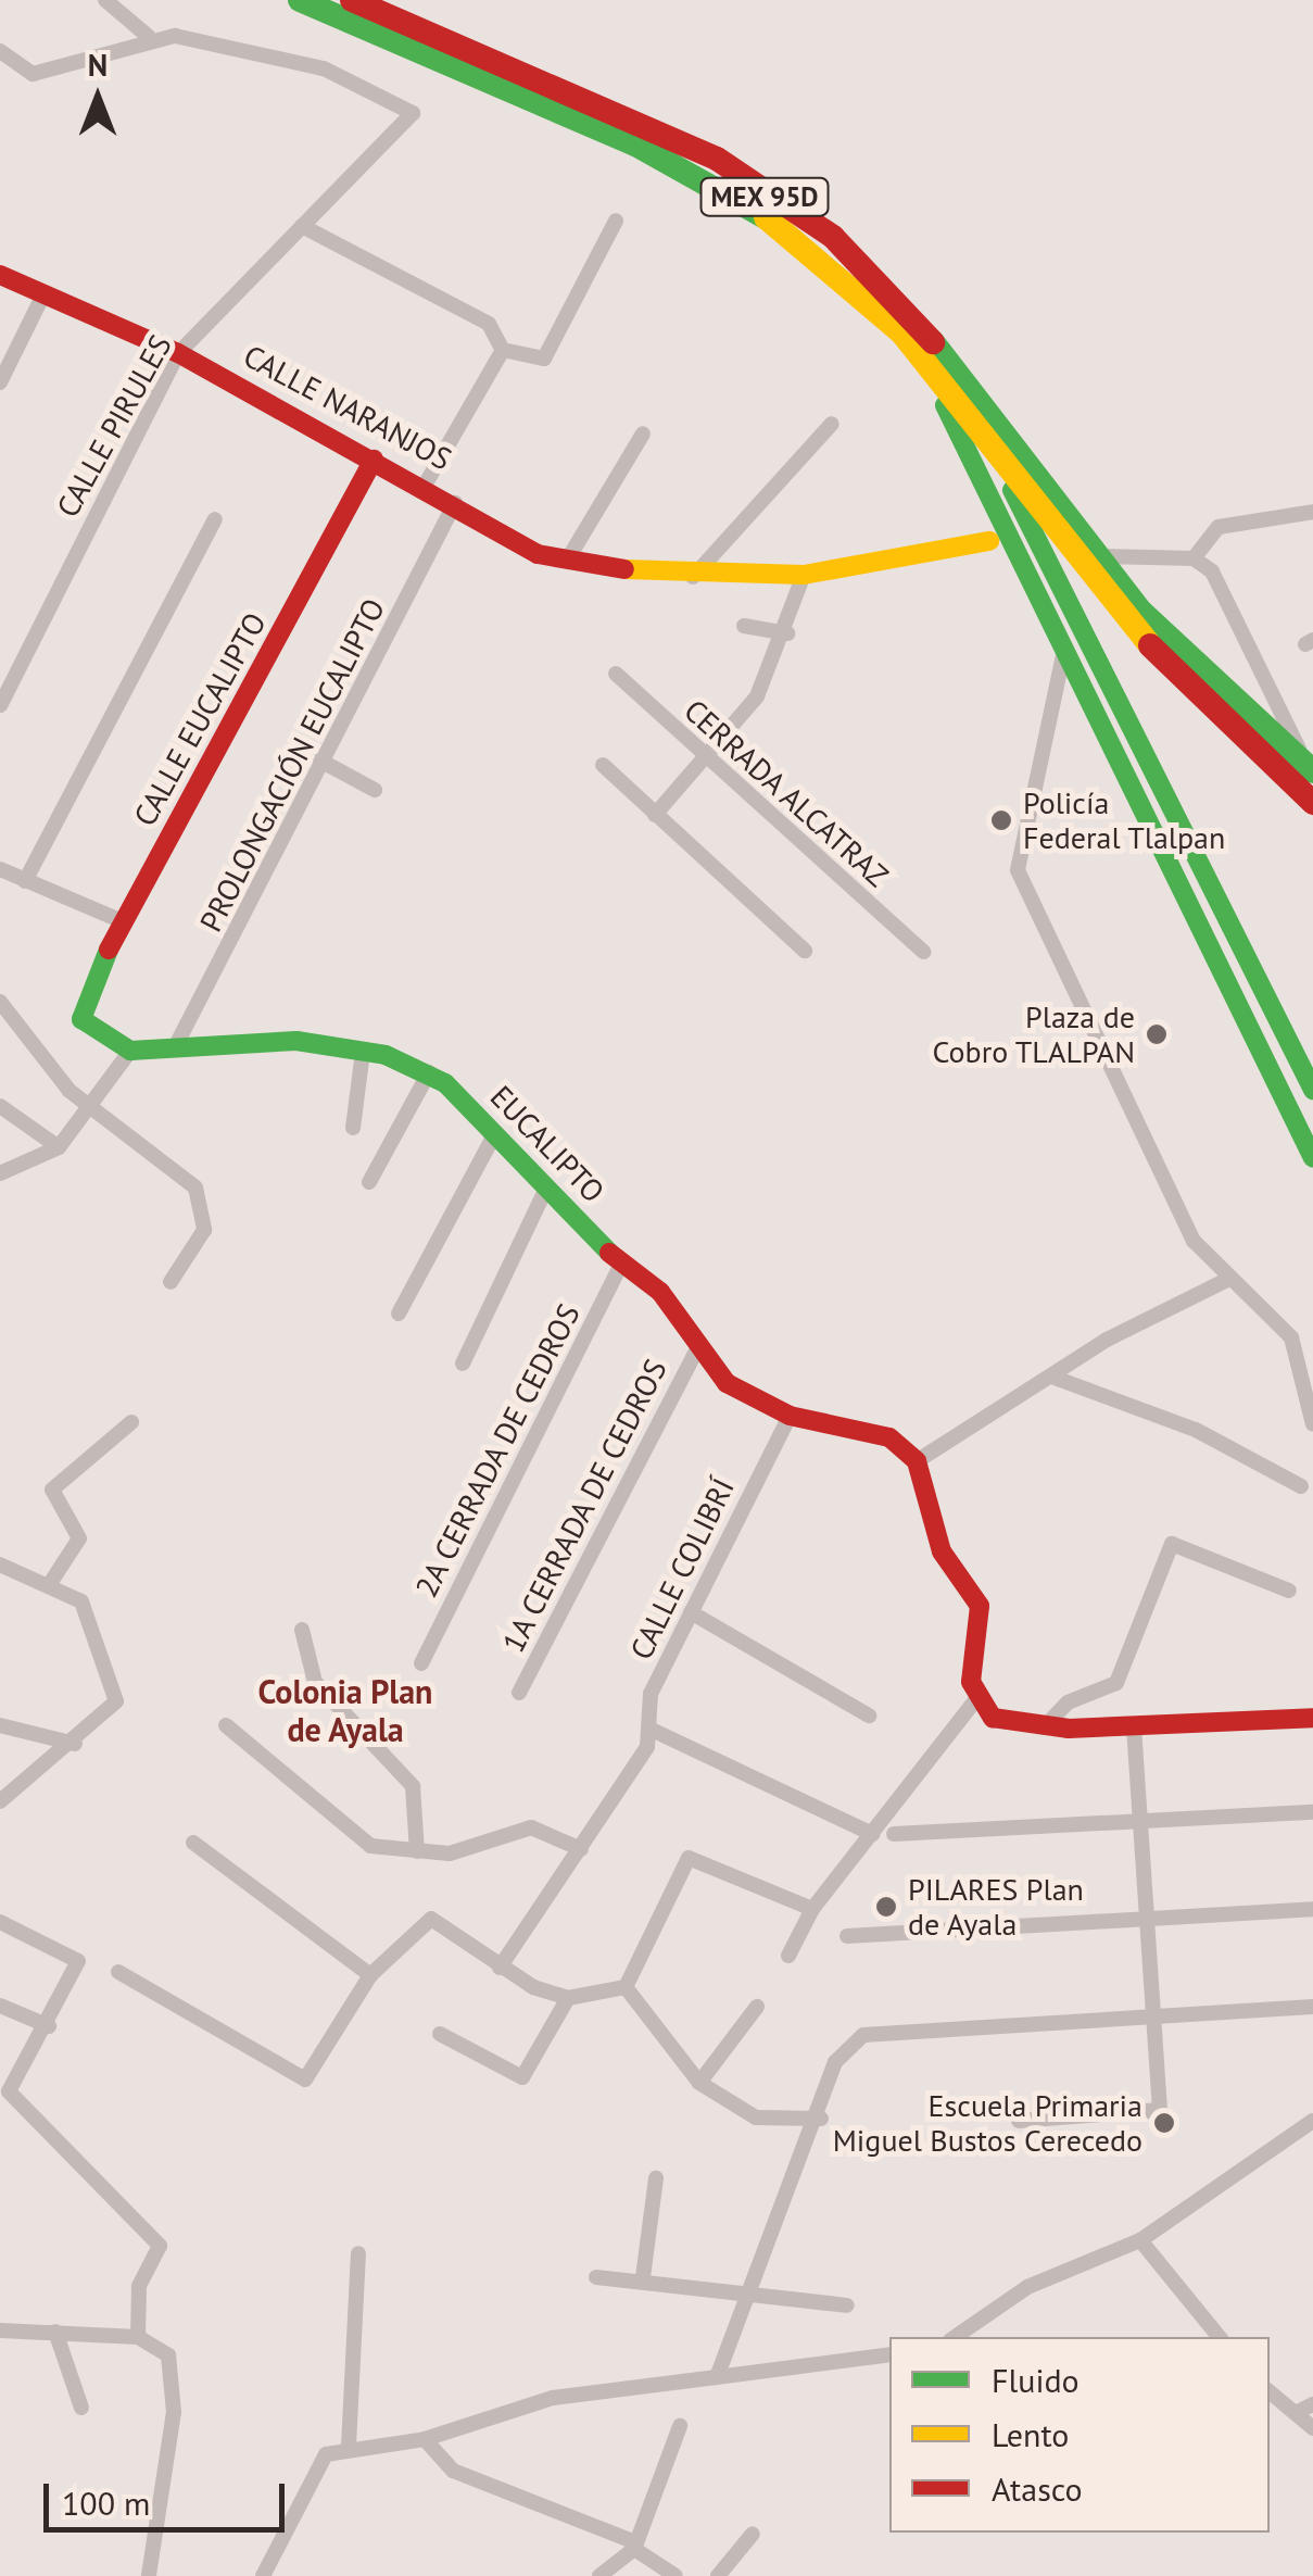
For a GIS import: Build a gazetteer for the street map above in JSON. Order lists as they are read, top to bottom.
{
  "streets": {
    "main road": [
      "MEX 95D",
      "CALLE NARANJOS",
      "CALLE EUCALIPTO",
      "EUCALIPTO"
    ],
    "street": [
      "CALLE PIRULES",
      "PROLONGACIÓN EUCALIPTO",
      "CERRADA ALCATRAZ",
      "2A CERRADA DE CEDROS",
      "1A CERRADA DE CEDROS",
      "CALLE COLIBRÍ"
    ]
  },
  "crossings": [
    ["CALLE NARANJOS", "CALLE PIRULES"],
    ["CALLE NARANJOS", "CALLE EUCALIPTO"],
    ["CALLE NARANJOS", "PROLONGACIÓN EUCALIPTO"],
    ["CALLE EUCALIPTO", "EUCALIPTO"],
    ["PROLONGACIÓN EUCALIPTO", "EUCALIPTO"],
    ["EUCALIPTO", "2A CERRADA DE CEDROS"],
    ["EUCALIPTO", "1A CERRADA DE CEDROS"],
    ["EUCALIPTO", "CALLE COLIBRÍ"]
  ],
  "districts": ["Colonia Plan de Ayala"],
  "places": [
    "Policía Federal Tlalpan",
    "Plaza de Cobro TLALPAN",
    "PILARES Plan de Ayala",
    "Escuela Primaria Miguel Bustos Cerecedo"
  ],
  "legend": ["Fluido", "Lento", "Atasco"],
  "scale_bar": "100 m",
  "north": "top"
}
